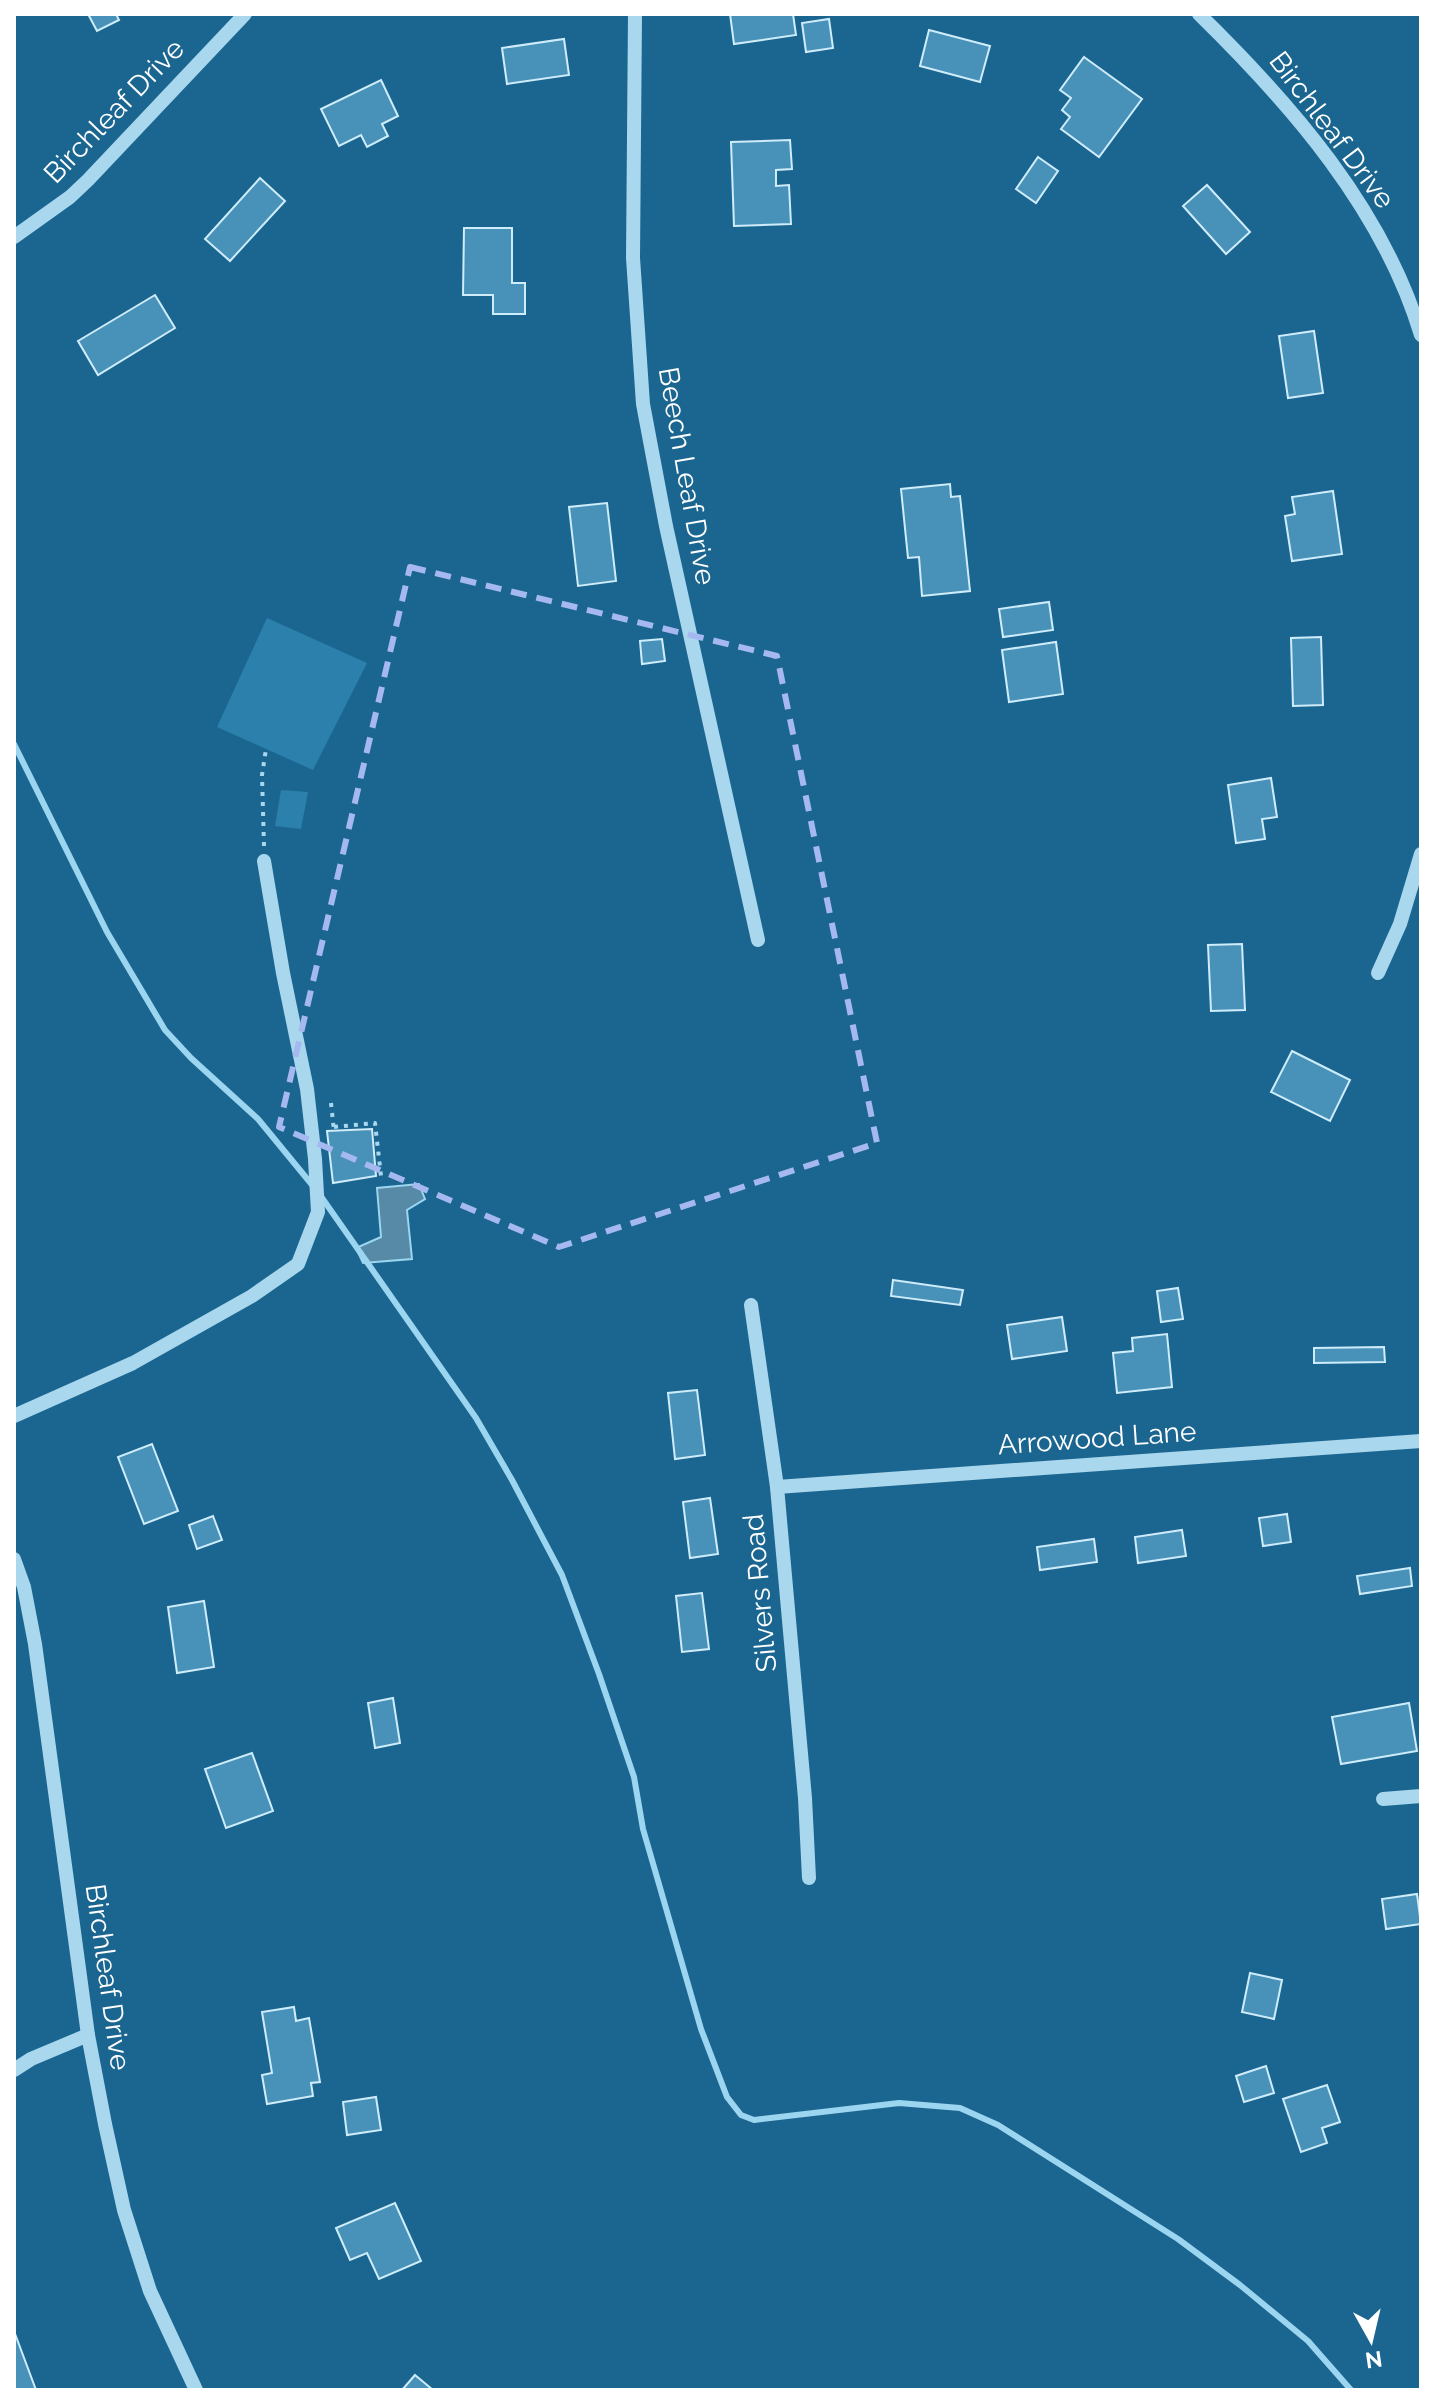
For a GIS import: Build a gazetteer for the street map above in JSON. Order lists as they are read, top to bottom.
{
  "streets": {
    "street": [
      "Birchleaf Drive",
      "Beech Leaf Drive",
      "Arrowood Lane",
      "Silvers Road"
    ]
  },
  "crossings": [
    ["Arrowood Lane", "Silvers Road"]
  ],
  "north": "bottom"
}
